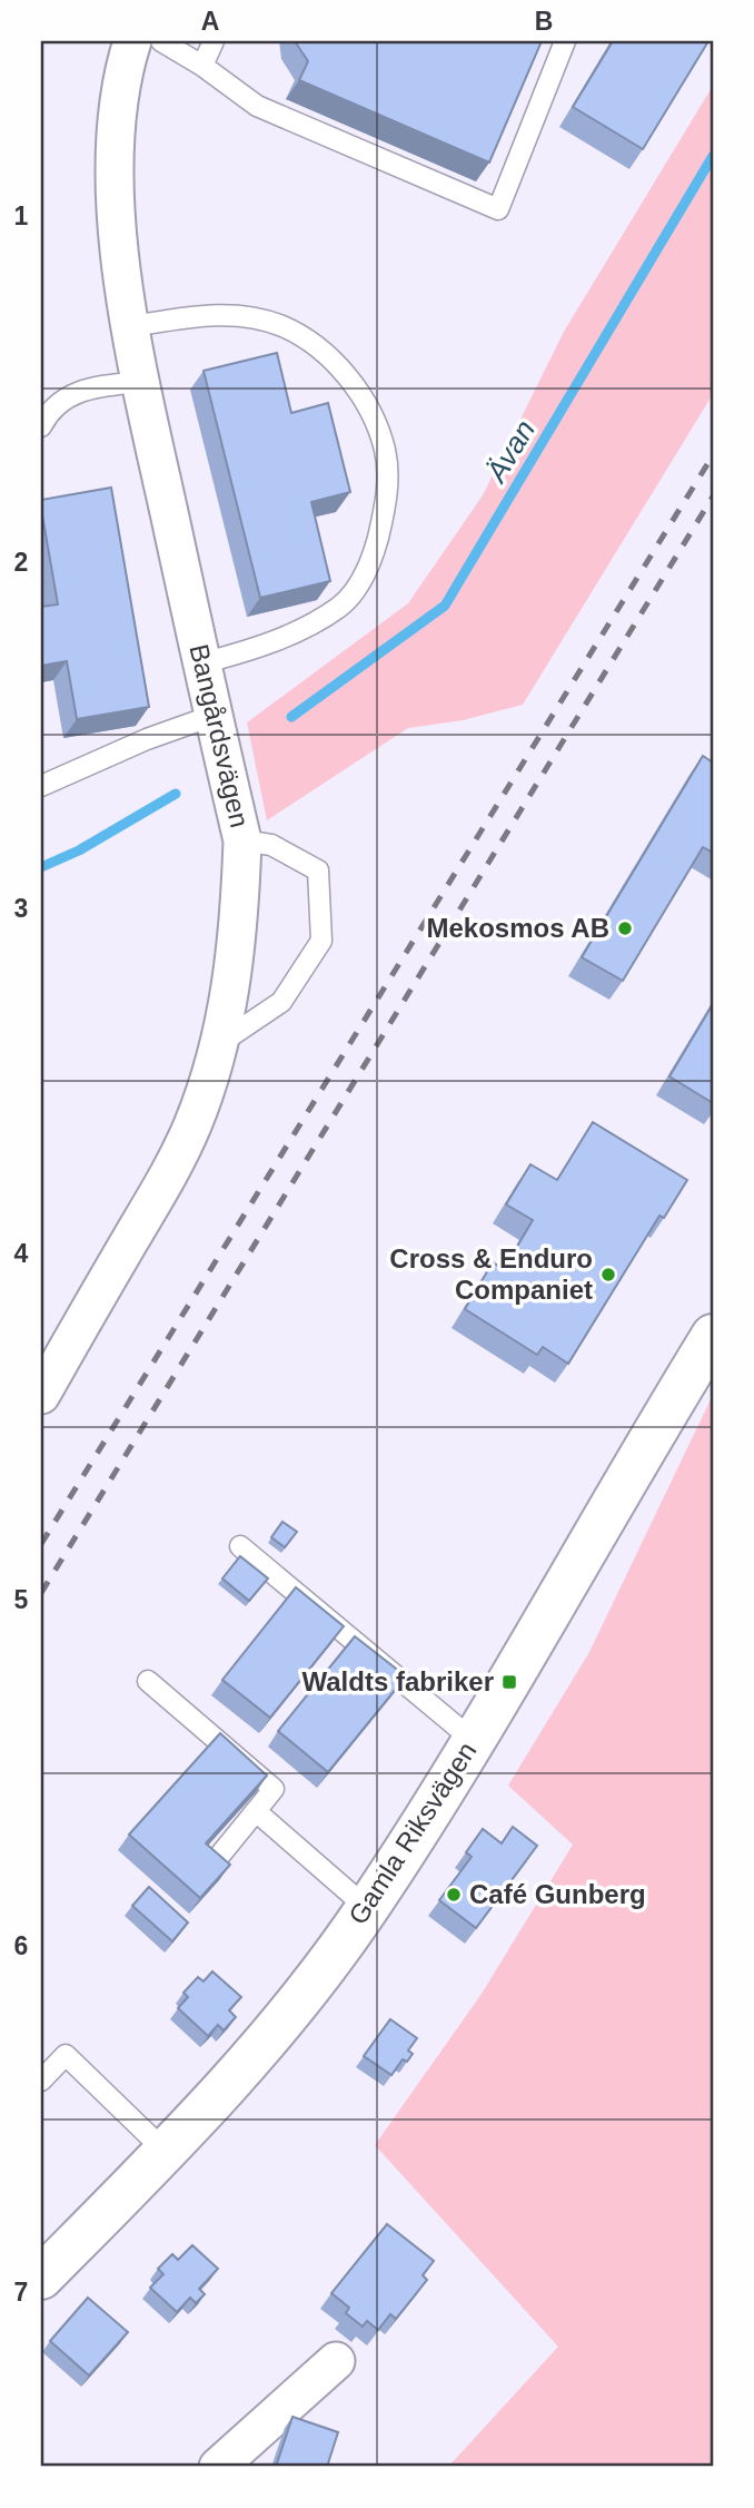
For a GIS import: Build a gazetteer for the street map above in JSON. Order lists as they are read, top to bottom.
{
  "streets": {
    "street": ["Bangårdsvägen", "Gamla Riksvägen"]
  },
  "water": ["Ävan"],
  "places": {
    "other": ["Mekosmos AB", "Cross & Enduro Companiet", "Café Gunberg"],
    "transit": ["Waldts fabriker"]
  },
  "grid": {
    "columns": ["A", "B"],
    "rows": [
      "1",
      "2",
      "3",
      "4",
      "5",
      "6",
      "7"
    ]
  }
}
